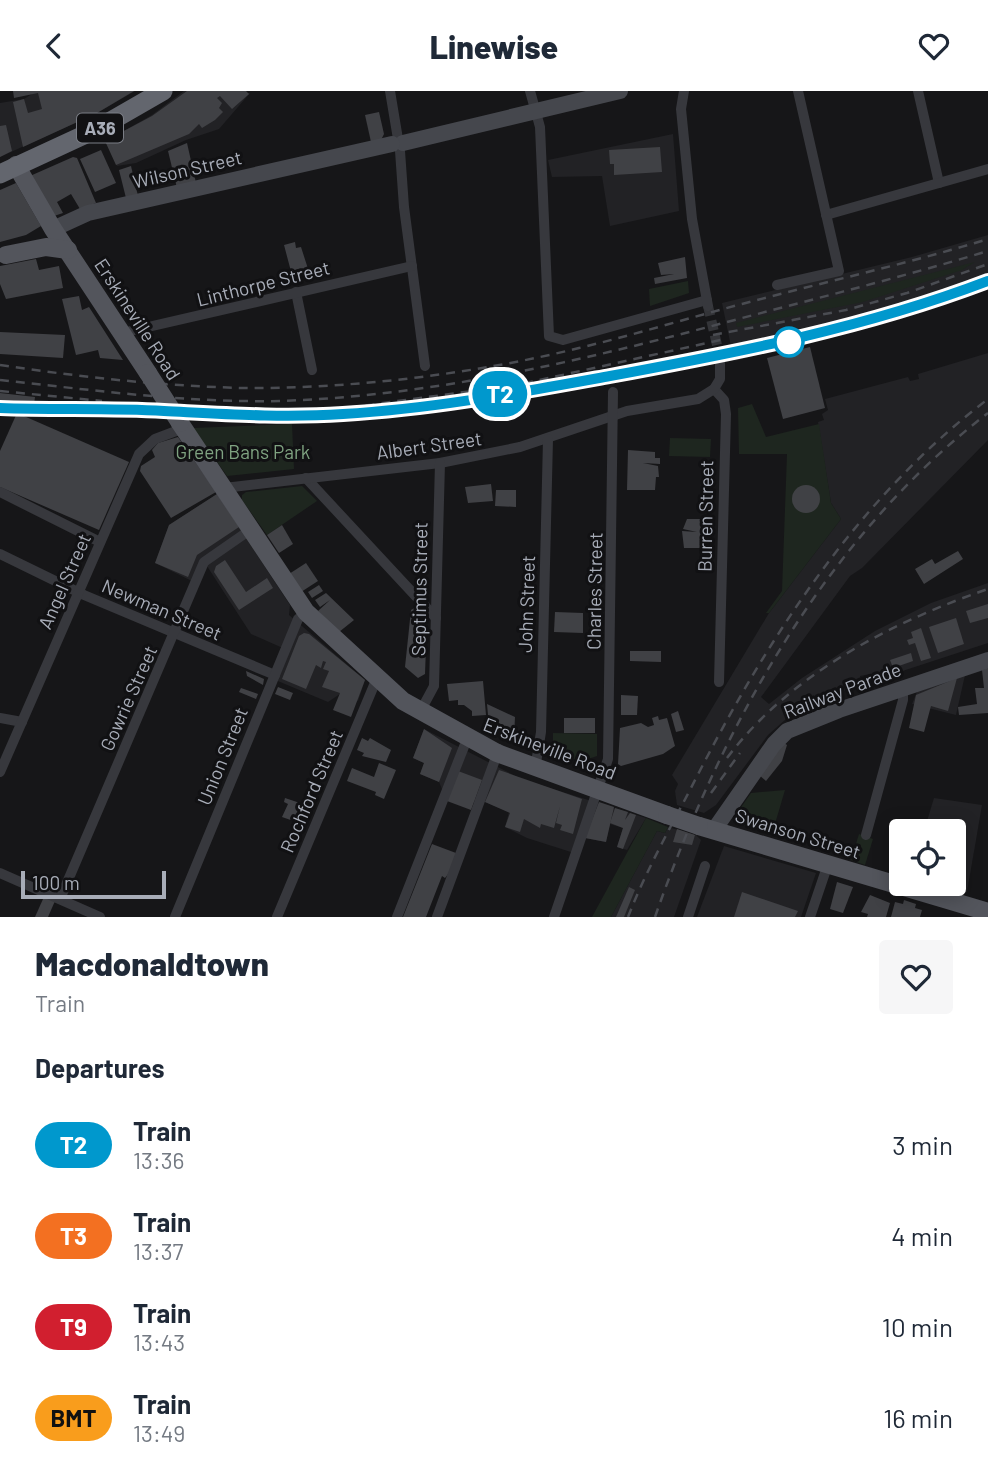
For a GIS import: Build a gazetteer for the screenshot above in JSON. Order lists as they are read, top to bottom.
{
  "streets": {
    "highway": ["A36"],
    "main road": ["Wilson Street", "Erskineville Road", "Swanson Street"],
    "street": [
      "Linthorpe Street",
      "Albert Street",
      "Burren Street",
      "Angel Street",
      "Septimus Street",
      "Charles Street",
      "John Street",
      "Newman Street",
      "Railway Parade",
      "Gowrie Street",
      "Union Street",
      "Rochford Street"
    ]
  },
  "crossings": [
    ["A36", "Erskineville Road"],
    ["Wilson Street", "Erskineville Road"],
    ["Linthorpe Street", "Erskineville Road"],
    ["Erskineville Road", "Albert Street"],
    ["Erskineville Road", "Angel Street"],
    ["Erskineville Road", "Septimus Street"],
    ["Erskineville Road", "Charles Street"],
    ["Erskineville Road", "John Street"],
    ["Erskineville Road", "Railway Parade"],
    ["Erskineville Road", "Gowrie Street"],
    ["Erskineville Road", "Union Street"],
    ["Erskineville Road", "Rochford Street"],
    ["Erskineville Road", "Swanson Street"],
    ["Albert Street", "Burren Street"],
    ["Albert Street", "Septimus Street"],
    ["Albert Street", "Charles Street"],
    ["Albert Street", "John Street"],
    ["Angel Street", "Newman Street"],
    ["Newman Street", "Gowrie Street"],
    ["Newman Street", "Union Street"],
    ["Railway Parade", "Swanson Street"]
  ],
  "parks": ["Green Bans Park"],
  "scale_bar": "100 m",
  "page": {
    "header": "Linewise",
    "on_map": "T2",
    "scale": "100 m",
    "heading": [
      ["Macdonaldtown", "Train"],
      "Departures"
    ],
    "list": [
      {
        "mark": "T2",
        "name": "Train",
        "note": "13:36",
        "value": "3 min"
      },
      {
        "mark": "T3",
        "name": "Train",
        "note": "13:37",
        "value": "4 min"
      },
      {
        "mark": "T9",
        "name": "Train",
        "note": "13:43",
        "value": "10 min"
      },
      {
        "mark": "BMT",
        "name": "Train",
        "note": "13:49",
        "value": "16 min"
      }
    ]
  }
}
